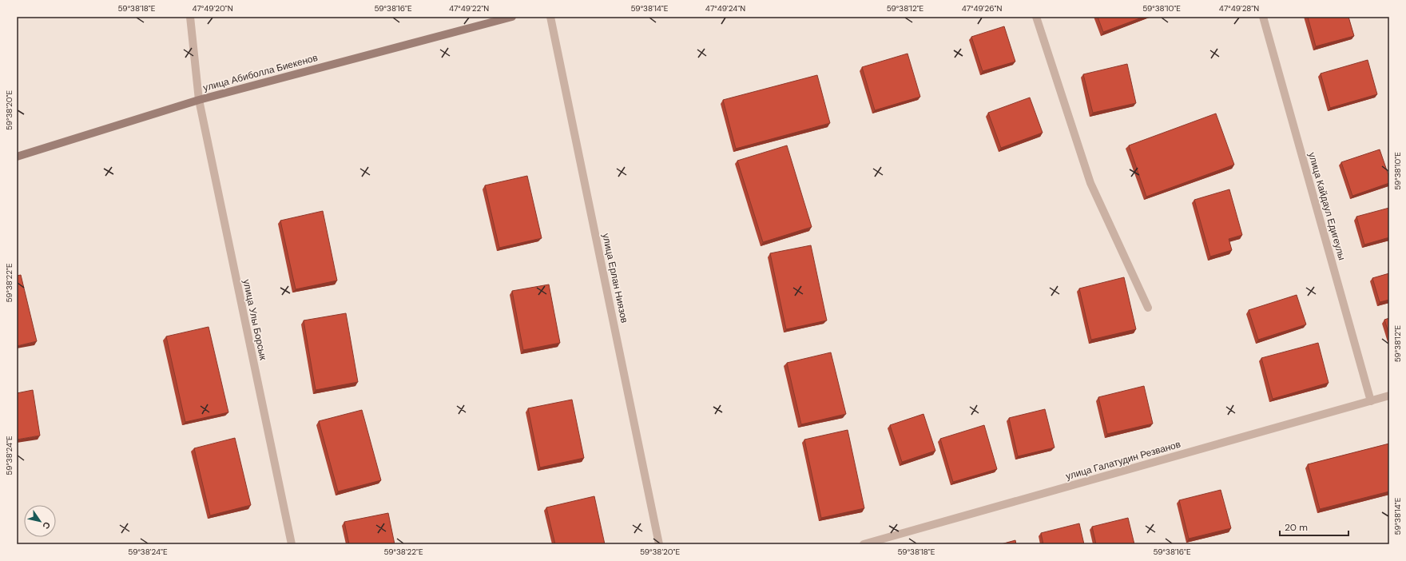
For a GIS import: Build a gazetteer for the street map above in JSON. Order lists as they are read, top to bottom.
{
  "streets": {
    "street": [
      "улица Абиболла Биекенов",
      "улица Кайдаул Едигеулы",
      "улица Ерлан Ниязов",
      "улица Улы Борсык",
      "улица Галатудин Резванов"
    ]
  },
  "crossings": [
    ["улица Абиболла Биекенов", "улица Улы Борсык"],
    ["улица Кайдаул Едигеулы", "улица Галатудин Резванов"]
  ],
  "scale_bar": "20 m",
  "north": "bottom right",
  "coordinates": [
    "59°38'18\"E",
    "47°49'20\"N",
    "59°38'16\"E",
    "47°49'22\"N",
    "59°38'14\"E",
    "47°49'24\"N",
    "59°38'12\"E",
    "47°49'26\"N",
    "59°38'10\"E",
    "47°49'28\"N",
    "59°38'20\"E",
    "59°38'22\"E",
    "59°38'24\"E"
  ]
}
